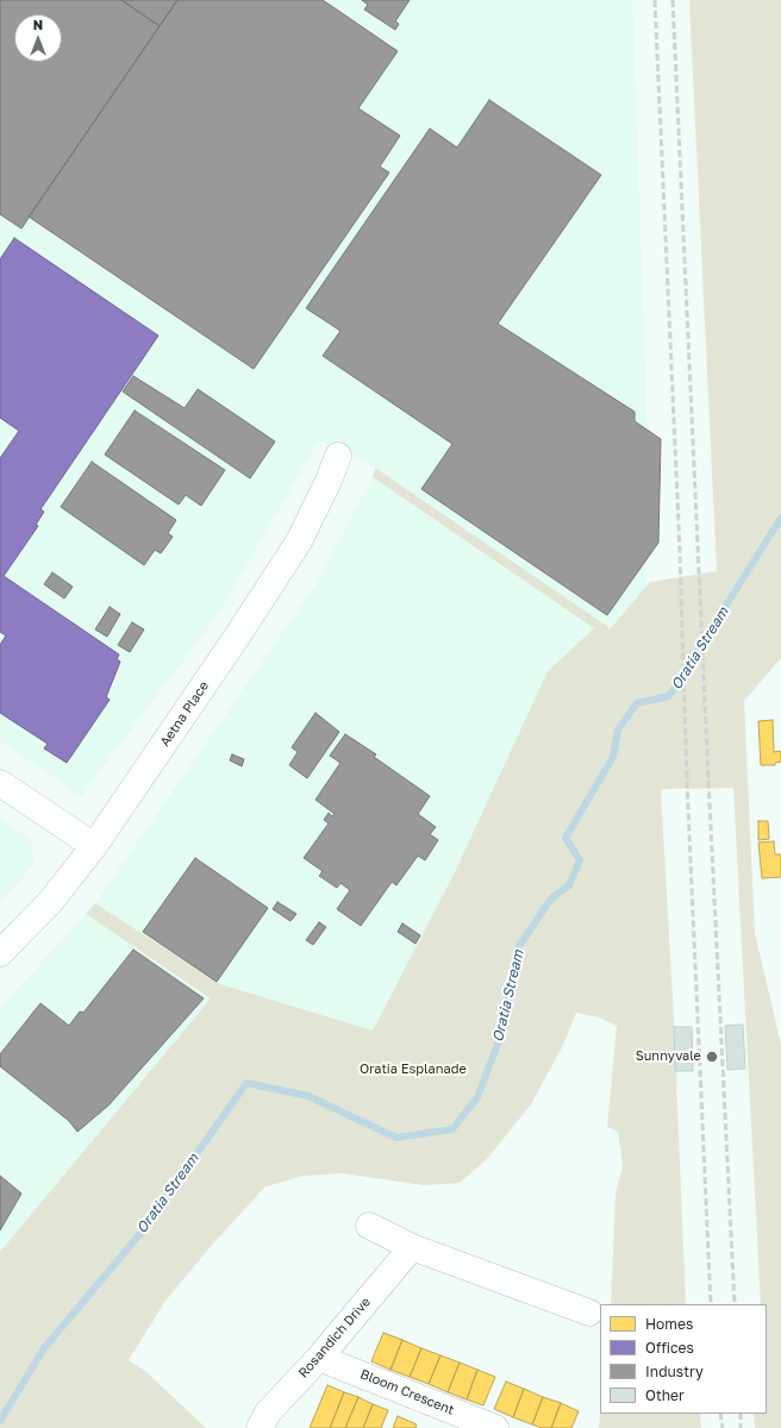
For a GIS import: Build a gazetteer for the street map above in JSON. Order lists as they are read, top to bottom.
{
  "streets": {
    "street": ["Aetna Place", "Rosandich Drive", "Bloom Crescent"]
  },
  "crossings": [
    ["Rosandich Drive", "Bloom Crescent"]
  ],
  "water": ["Oratia Stream"],
  "parks": ["Oratia Esplanade"],
  "places": ["Sunnyvale"],
  "legend": [
    "Homes",
    "Offices",
    "Industry",
    "Other"
  ],
  "north": "top"
}
